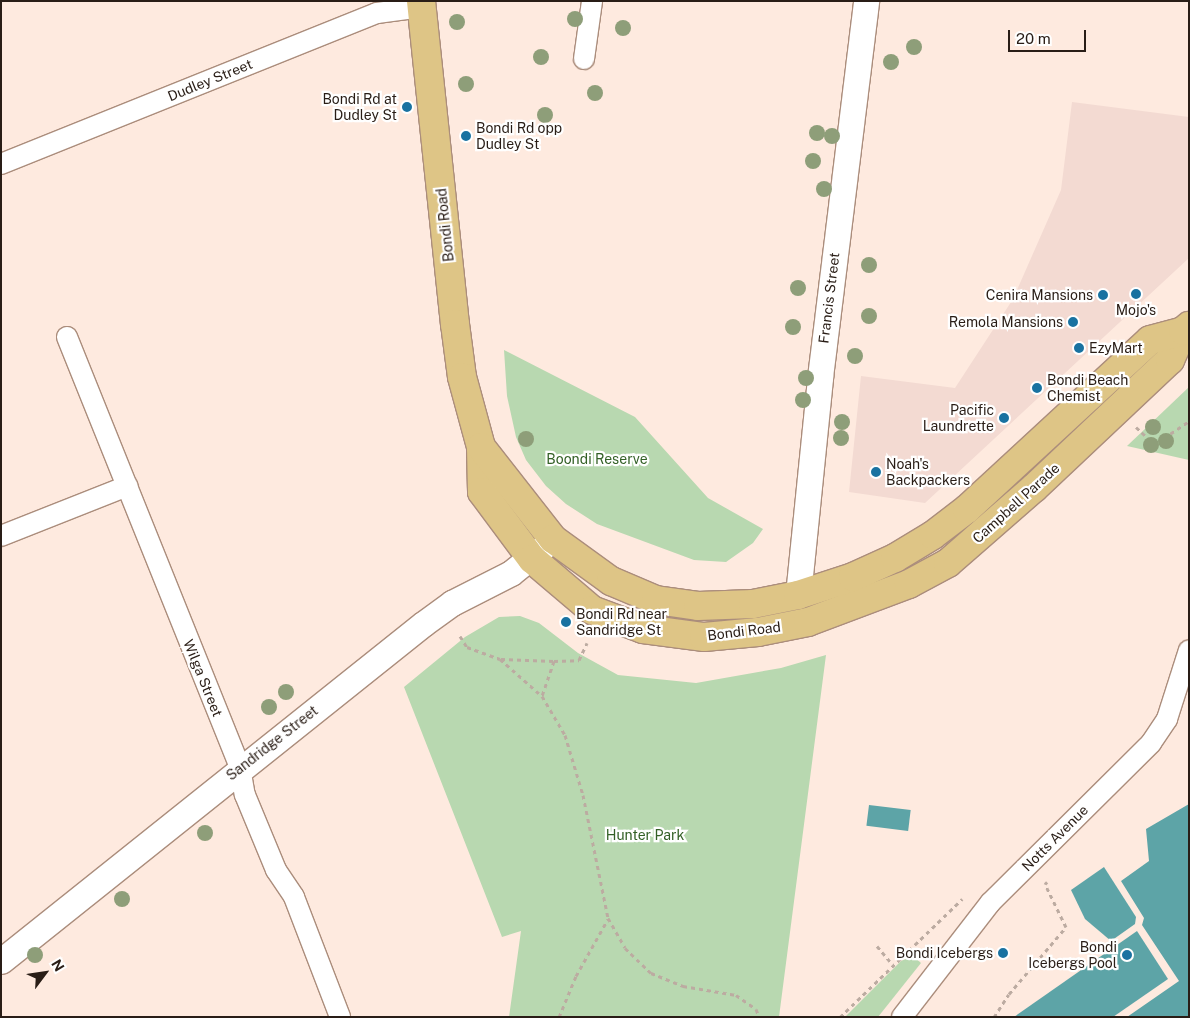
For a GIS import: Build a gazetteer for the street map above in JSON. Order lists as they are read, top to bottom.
{
  "streets": {
    "main road": ["Bondi Road", "Campbell Parade"],
    "street": [
      "Dudley Street",
      "Francis Street",
      "Wilga Street",
      "Sandridge Street",
      "Notts Avenue"
    ]
  },
  "crossings": [
    ["Dudley Street", "Bondi Road"],
    ["Bondi Road", "Francis Street"],
    ["Bondi Road", "Campbell Parade"],
    ["Bondi Road", "Sandridge Street"],
    ["Francis Street", "Campbell Parade"],
    ["Wilga Street", "Sandridge Street"]
  ],
  "parks": ["Boondi Reserve", "Hunter Park"],
  "places": [
    "Bondi Rd at Dudley St",
    "Bondi Rd opp Dudley St",
    "Mojo's",
    "Cenira Mansions",
    "Remola Mansions",
    "EzyMart",
    "Bondi Beach Chemist",
    "Pacific Laundrette",
    "Noah's Backpackers",
    "Bondi Rd near Sandridge St",
    "Bondi Icebergs",
    "Bondi Icebergs Pool"
  ],
  "scale_bar": "20 m",
  "north": "top right"
}
